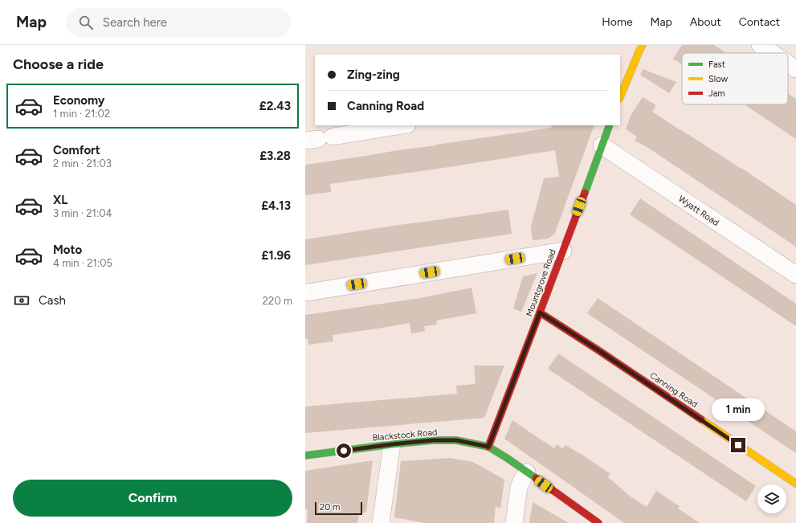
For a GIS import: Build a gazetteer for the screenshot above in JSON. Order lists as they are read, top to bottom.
{
  "streets": {
    "street": [
      "Wyatt Road",
      "Mountgrove Road",
      "Canning Road",
      "Blackstock Road"
    ]
  },
  "crossings": [
    ["Wyatt Road", "Mountgrove Road"],
    ["Mountgrove Road", "Canning Road"],
    ["Mountgrove Road", "Blackstock Road"]
  ],
  "legend": ["Fast", "Slow", "Jam"],
  "scale_bar": "20 m",
  "page": {
    "header": "Map",
    "search": "Search here",
    "nav": [
      "Home",
      "Map",
      "About",
      "Contact"
    ],
    "heading": "Choose a ride",
    "banner": ["Zing-zing", "Canning Road"],
    "list": [
      {
        "name": "Economy",
        "note": "1 min · 21:02",
        "value": "£2.43"
      },
      {
        "name": "Comfort",
        "note": "2 min · 21:03",
        "value": "£3.28"
      },
      {
        "name": "XL",
        "note": "3 min · 21:04",
        "value": "£4.13"
      },
      {
        "name": "Moto",
        "note": "4 min · 21:05",
        "value": "£1.96"
      }
    ],
    "pay": ["Cash", "220 m"],
    "bubble": "1 min",
    "buttons": "Confirm",
    "scale": "20 m"
  }
}
